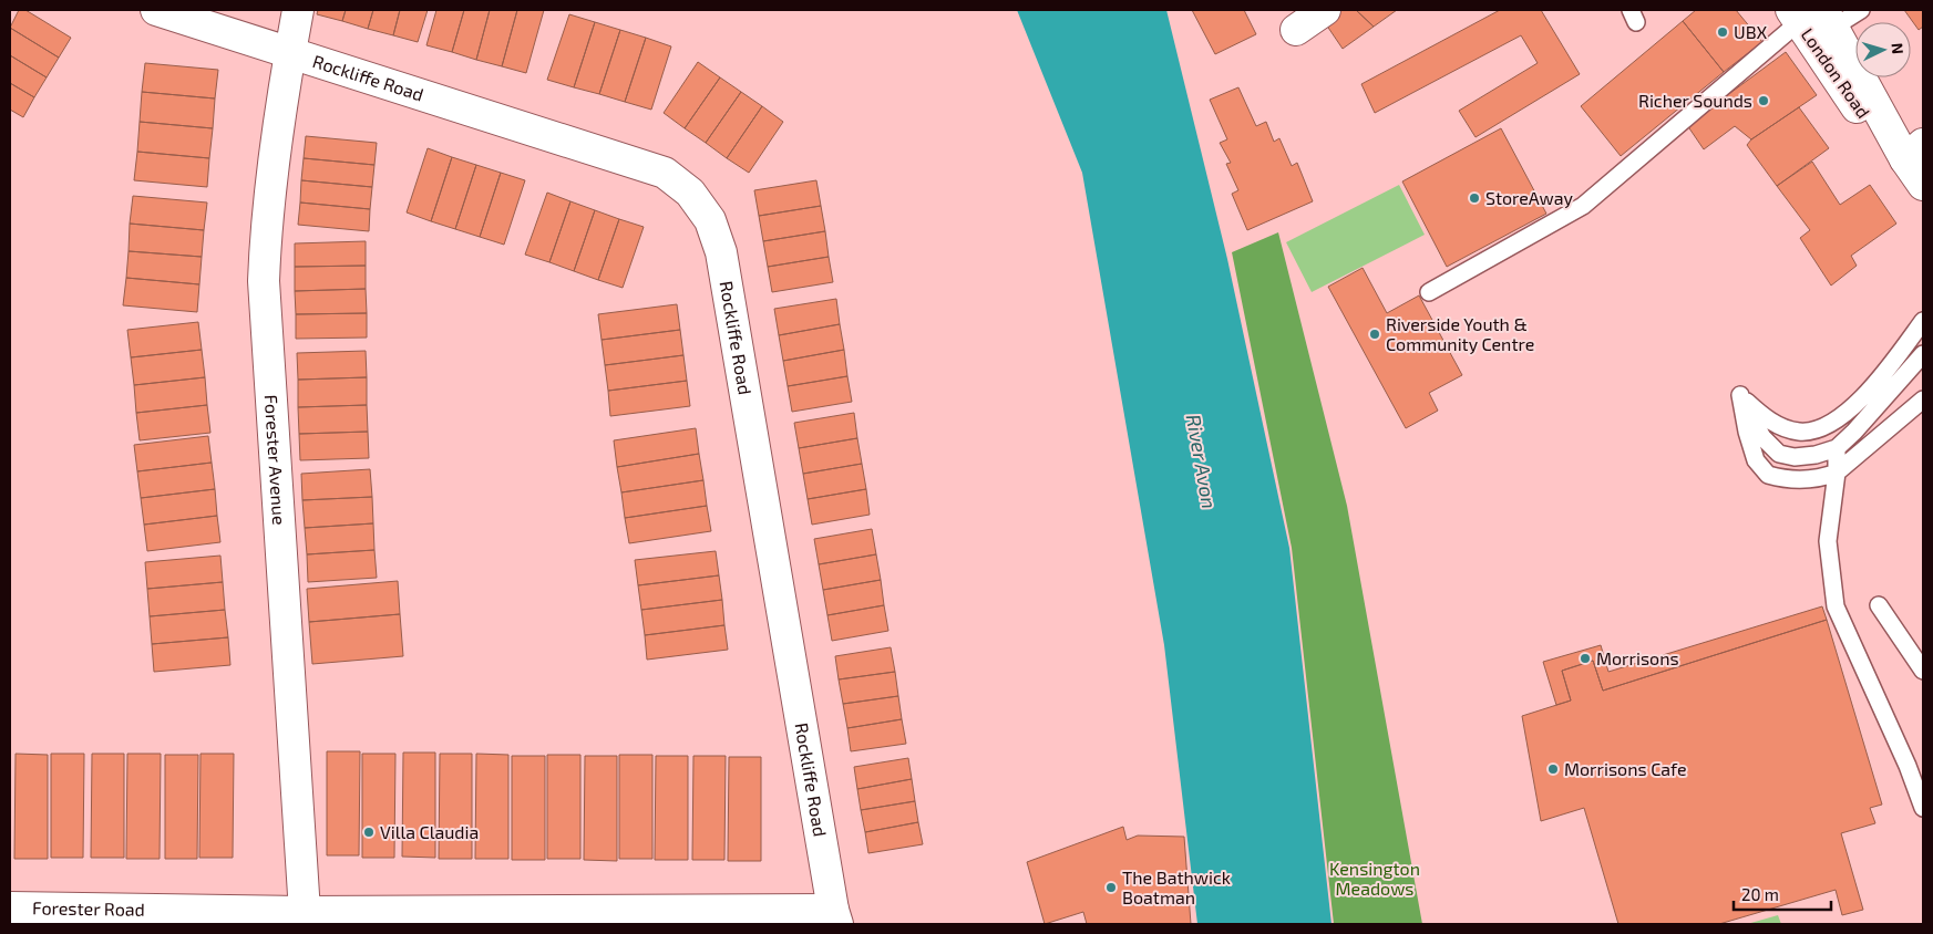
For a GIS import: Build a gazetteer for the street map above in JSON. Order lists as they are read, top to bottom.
{
  "streets": {
    "main road": [
      "London Road",
      "Rockliffe Road",
      "Forester Avenue",
      "Forester Road"
    ]
  },
  "crossings": [
    ["Rockliffe Road", "Forester Avenue"],
    ["Rockliffe Road", "Forester Road"],
    ["Forester Avenue", "Forester Road"]
  ],
  "water": ["River Avon"],
  "parks": ["Kensington Meadows"],
  "places": [
    "UBX",
    "Richer Sounds",
    "StoreAway",
    "Riverside Youth & Community Centre",
    "Morrisons",
    "Morrisons Cafe",
    "Villa Claudia",
    "The Bathwick Boatman"
  ],
  "scale_bar": "20 m",
  "north": "right"
}
